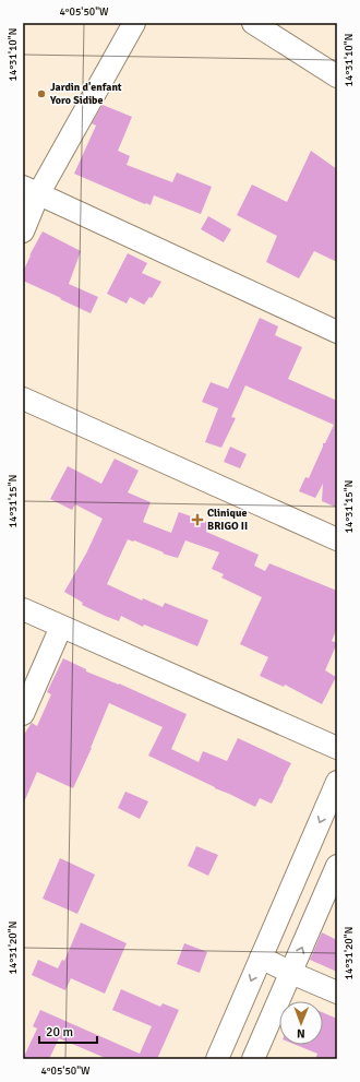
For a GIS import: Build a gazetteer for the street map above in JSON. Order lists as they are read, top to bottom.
{
  "places": {
    "other": ["Jardin d'enfant Yoro Sidibe"],
    "health": ["Clinique BRIGO II"]
  },
  "scale_bar": "20 m",
  "north": "bottom",
  "coordinates": [
    "4°05'50\"W",
    "14°31'10\"N",
    "14°31'15\"N",
    "14°31'20\"N"
  ]
}
